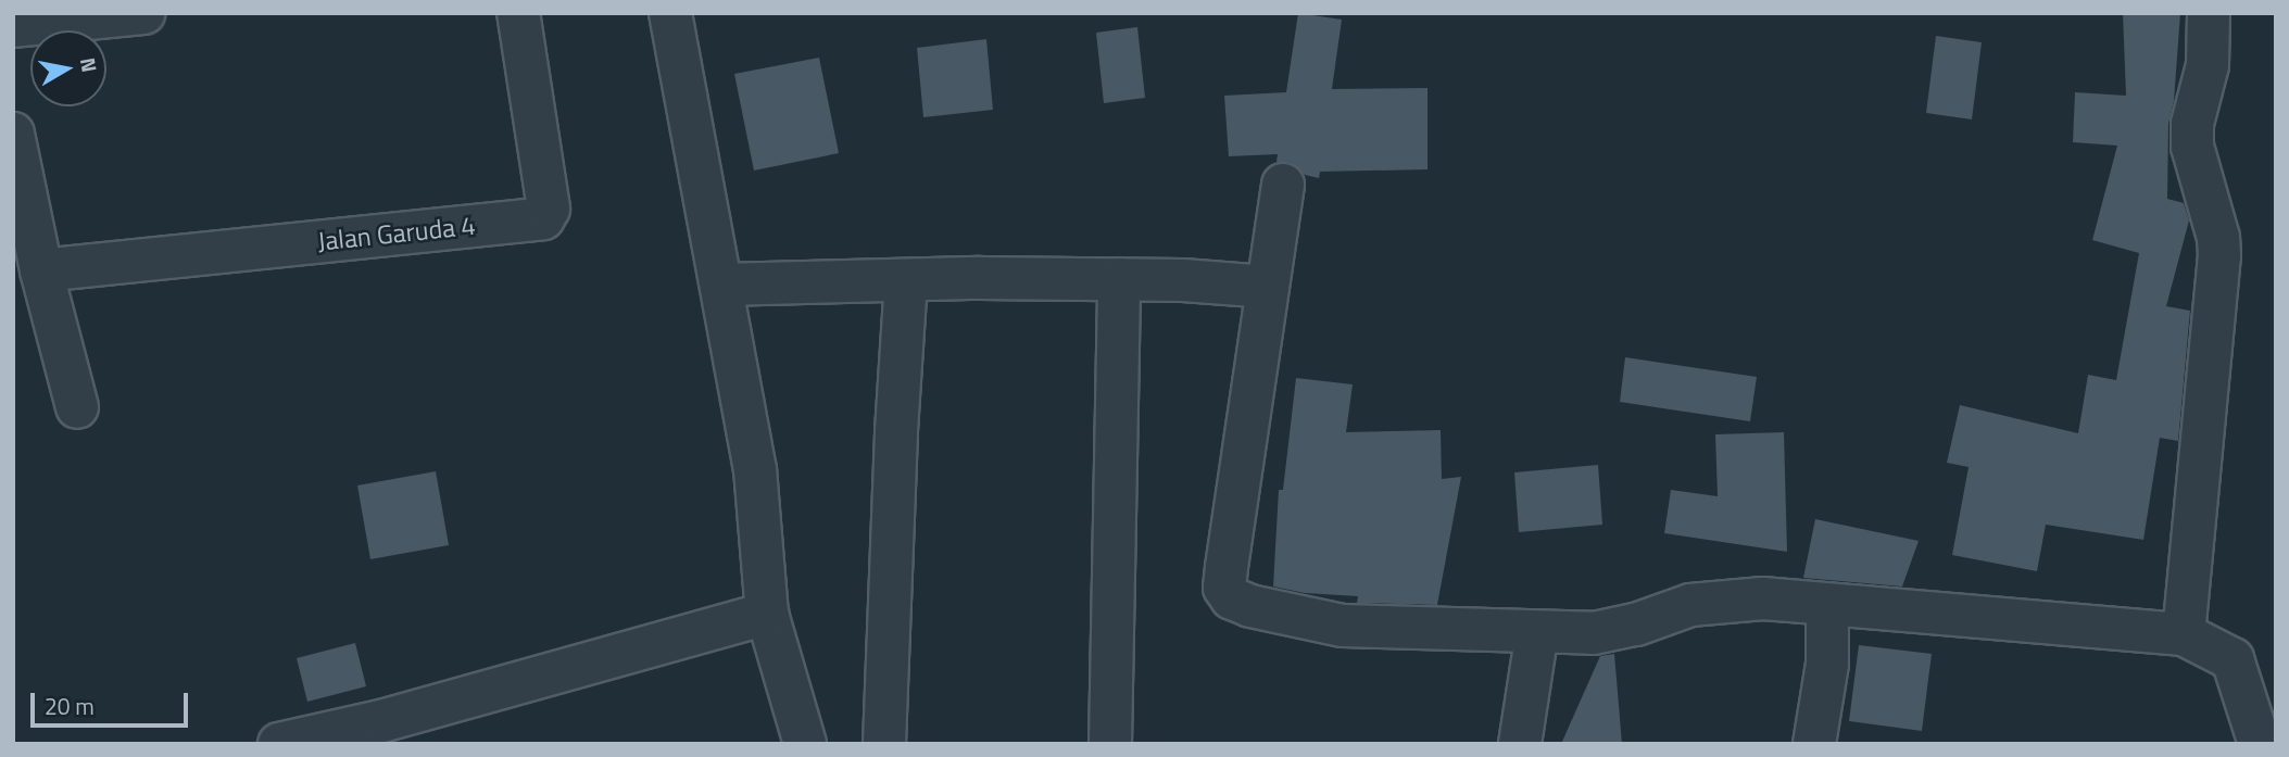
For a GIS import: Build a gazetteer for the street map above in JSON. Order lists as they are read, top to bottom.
{
  "streets": {
    "street": ["Jalan Garuda 4"]
  },
  "scale_bar": "20 m",
  "north": "right"
}
